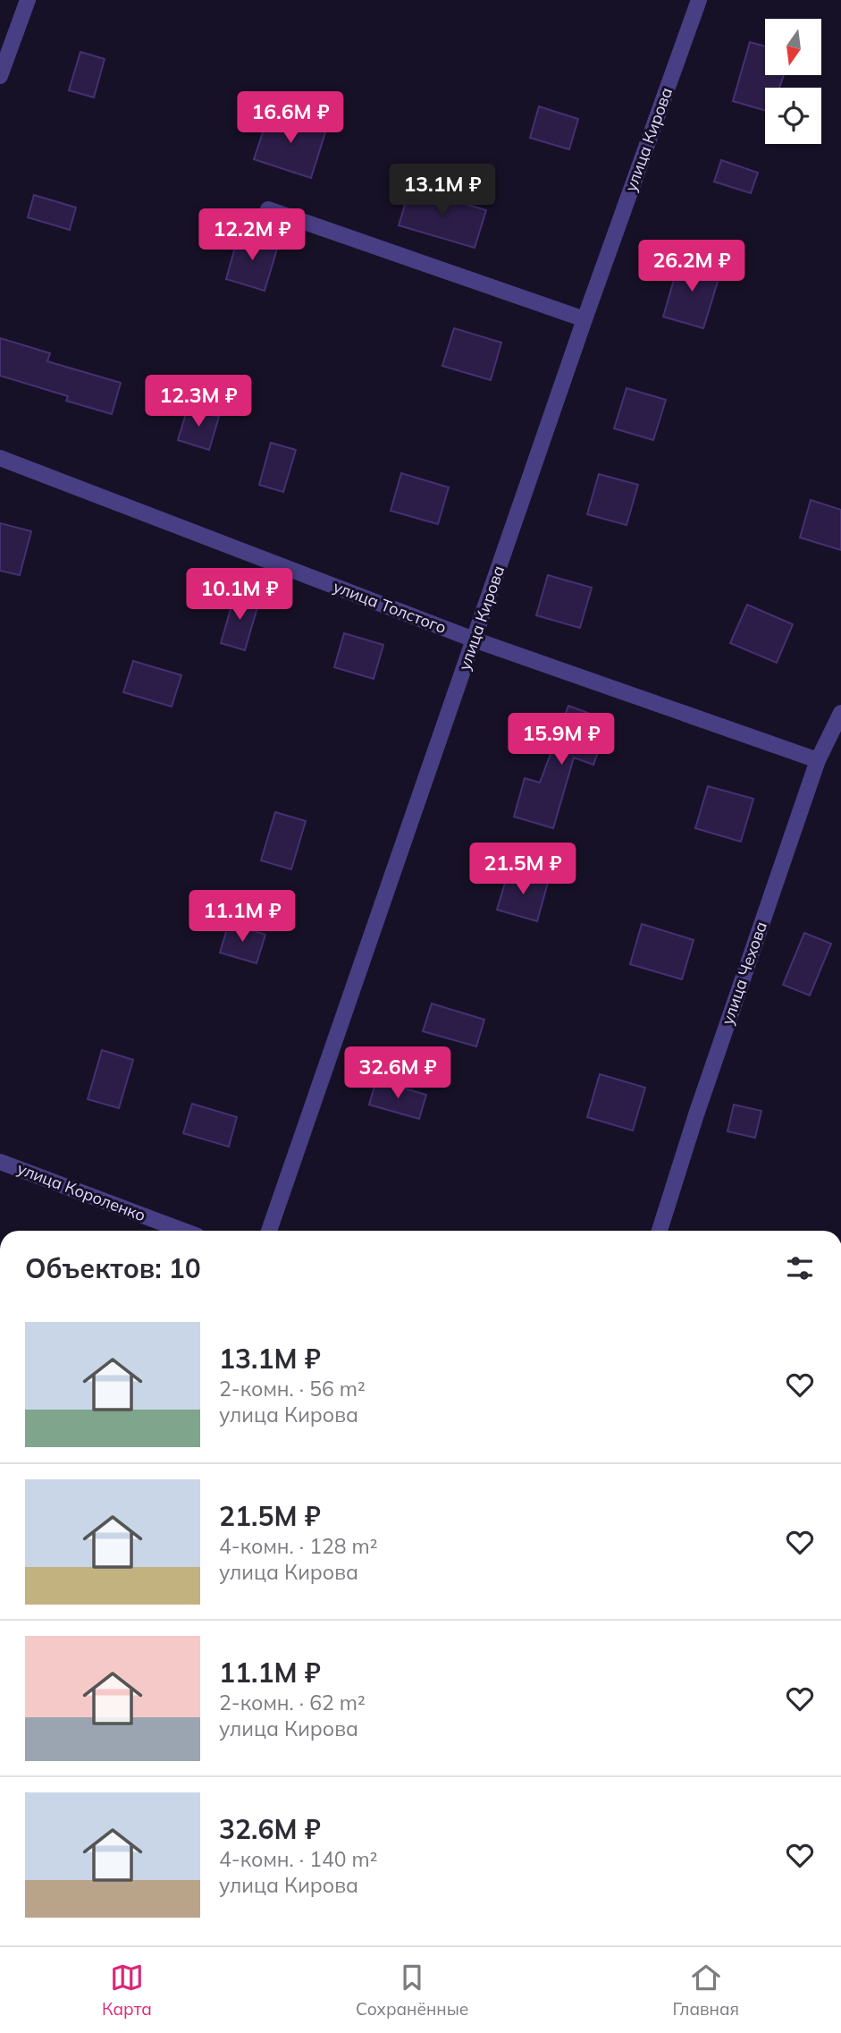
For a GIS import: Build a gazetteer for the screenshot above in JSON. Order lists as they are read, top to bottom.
{
  "streets": {
    "street": [
      "улица Кирова",
      "улица Толстого",
      "улица Чехова",
      "улица Короленко"
    ]
  },
  "crossings": [
    ["улица Кирова", "улица Толстого"],
    ["улица Толстого", "улица Чехова"]
  ],
  "north": "bottom",
  "page": {
    "price": [
      "16.6M ₽",
      "13.1M ₽",
      "12.2M ₽",
      "26.2M ₽",
      "12.3M ₽",
      "10.1M ₽",
      "15.9M ₽",
      "21.5M ₽",
      "11.1M ₽",
      "32.6M ₽"
    ],
    "heading": "Объектов: 10",
    "list": [
      {
        "name": "13.1M ₽",
        "note": "2-комн. · 56 m² · улица Кирова"
      },
      {
        "name": "21.5M ₽",
        "note": "4-комн. · 128 m² · улица Кирова"
      },
      {
        "name": "11.1M ₽",
        "note": "2-комн. · 62 m² · улица Кирова"
      },
      {
        "name": "32.6M ₽",
        "note": "4-комн. · 140 m² · улица Кирова"
      }
    ],
    "tabs": ["Карта", "Сохранённые", "Главная"]
  }
}
